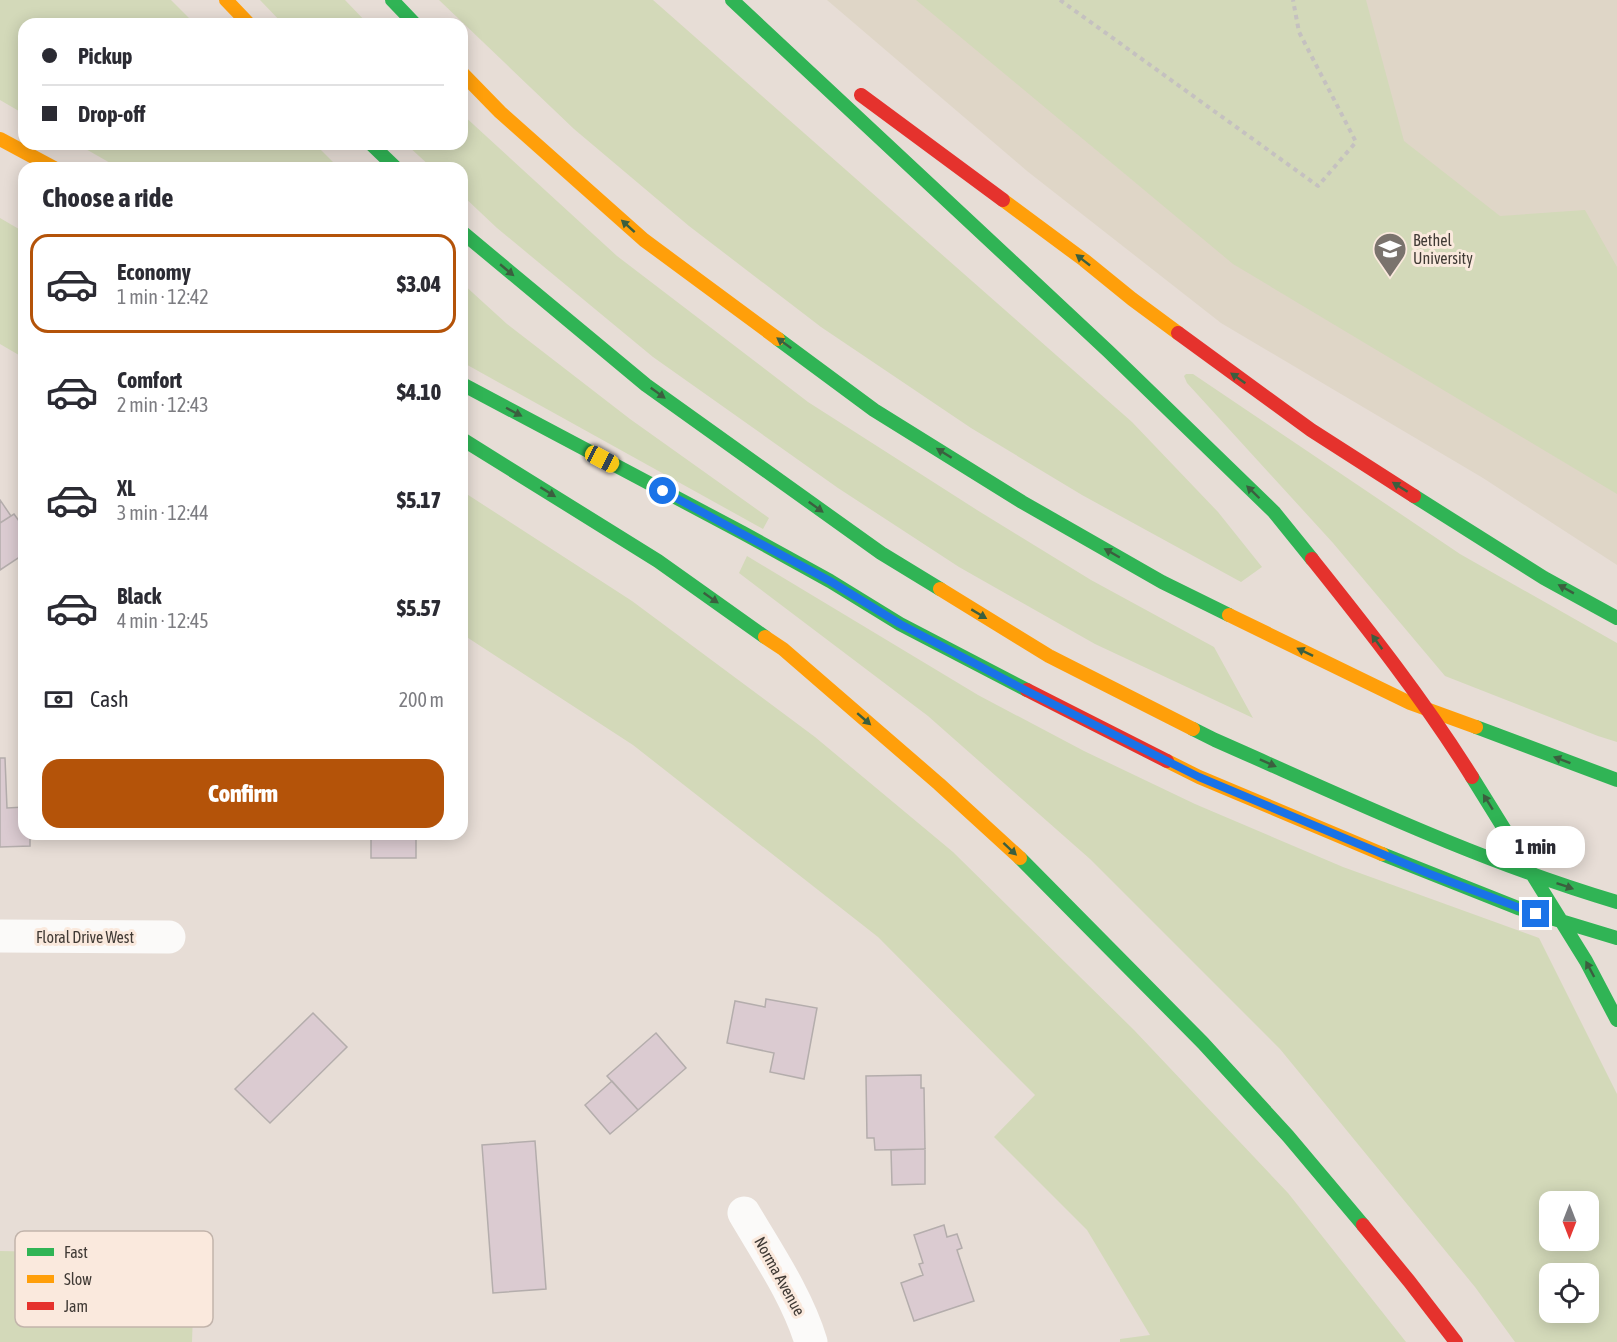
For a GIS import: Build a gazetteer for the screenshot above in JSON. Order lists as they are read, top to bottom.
{
  "streets": {
    "street": ["Floral Drive West", "Norma Avenue"]
  },
  "places": {
    "school or university": ["Bethel University"]
  },
  "legend": ["Fast", "Slow", "Jam"],
  "north": "bottom",
  "page": {
    "banner": ["Pickup", "Drop-off"],
    "heading": "Choose a ride",
    "list": [
      {
        "name": "Economy",
        "note": "1 min · 12:42",
        "value": "$3.04"
      },
      {
        "name": "Comfort",
        "note": "2 min · 12:43",
        "value": "$4.10"
      },
      {
        "name": "XL",
        "note": "3 min · 12:44",
        "value": "$5.17"
      },
      {
        "name": "Black",
        "note": "4 min · 12:45",
        "value": "$5.57"
      }
    ],
    "pay": ["Cash", "200 m"],
    "buttons": "Confirm",
    "bubble": "1 min"
  }
}
